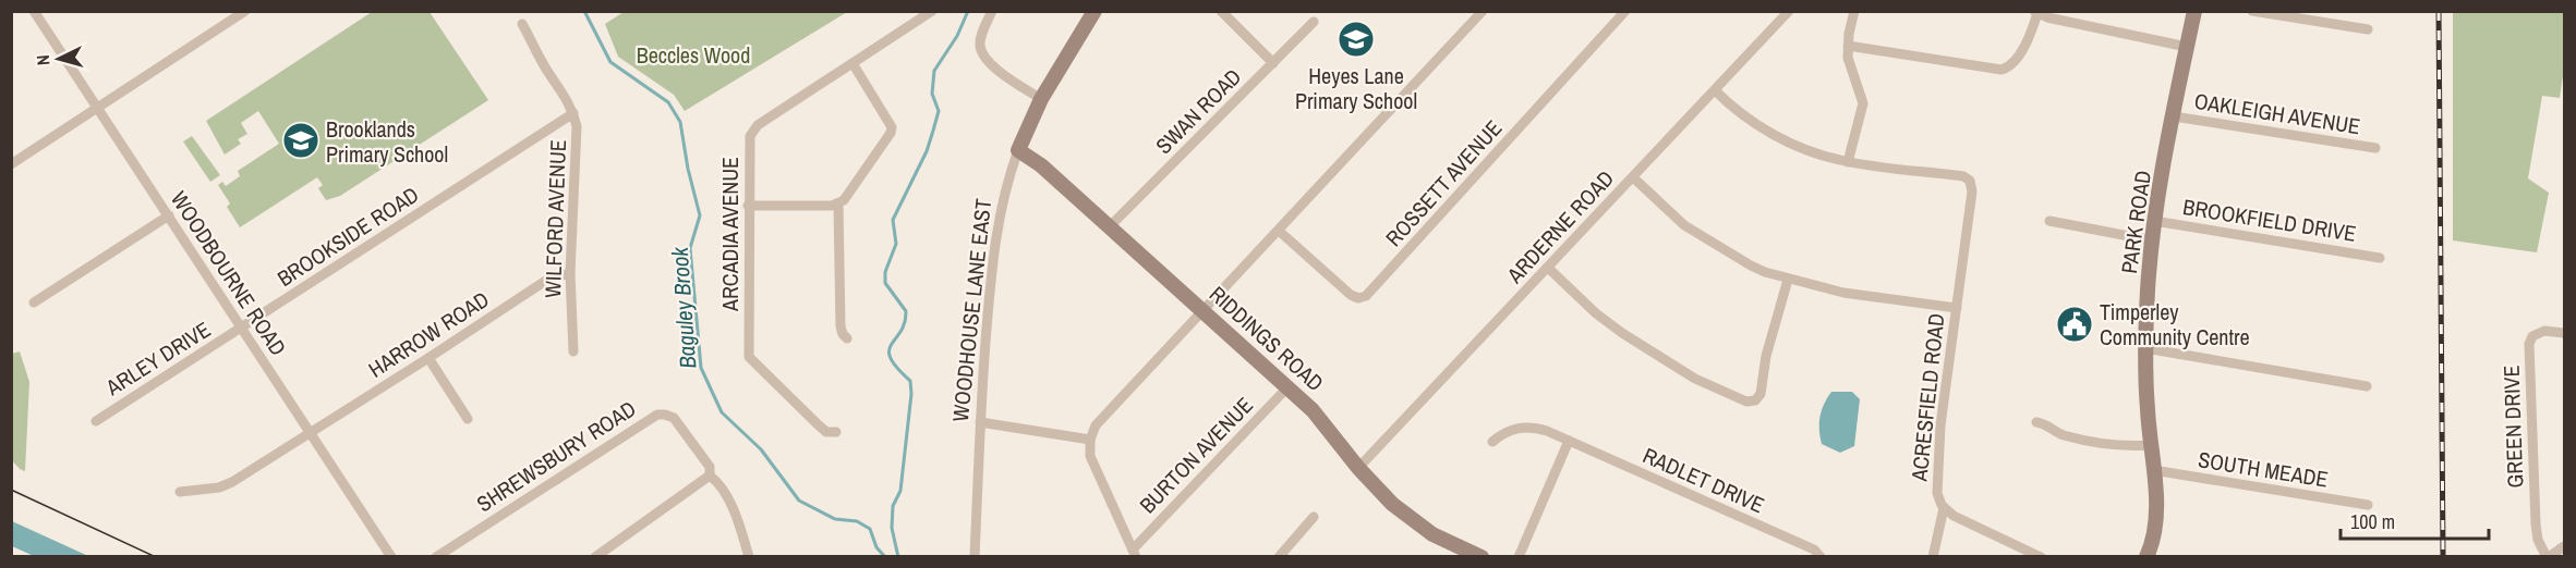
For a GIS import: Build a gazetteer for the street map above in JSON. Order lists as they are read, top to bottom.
{
  "streets": {
    "street": [
      "SWAN ROAD",
      "OAKLEIGH AVENUE",
      "ROSSETT AVENUE",
      "WILFORD AVENUE",
      "BROOKFIELD DRIVE",
      "PARK ROAD",
      "ARDERNE ROAD",
      "ARCADIA AVENUE",
      "BROOKSIDE ROAD",
      "WOODBOURNE ROAD",
      "WOODHOUSE LANE EAST",
      "HARROW ROAD",
      "RIDDINGS ROAD",
      "ARLEY DRIVE",
      "ACRESFIELD ROAD",
      "GREEN DRIVE",
      "BURTON AVENUE",
      "SHREWSBURY ROAD",
      "SOUTH MEADE",
      "RADLET DRIVE"
    ]
  },
  "crossings": [
    ["SWAN ROAD", "RIDDINGS ROAD"],
    ["OAKLEIGH AVENUE", "PARK ROAD"],
    ["WILFORD AVENUE", "BROOKSIDE ROAD"],
    ["WILFORD AVENUE", "HARROW ROAD"],
    ["BROOKFIELD DRIVE", "PARK ROAD"],
    ["PARK ROAD", "SOUTH MEADE"],
    ["ARDERNE ROAD", "RIDDINGS ROAD"],
    ["BROOKSIDE ROAD", "WOODBOURNE ROAD"],
    ["BROOKSIDE ROAD", "ARLEY DRIVE"],
    ["WOODBOURNE ROAD", "HARROW ROAD"],
    ["WOODBOURNE ROAD", "ARLEY DRIVE"],
    ["WOODHOUSE LANE EAST", "RIDDINGS ROAD"],
    ["RIDDINGS ROAD", "BURTON AVENUE"]
  ],
  "water": ["Baguley Brook"],
  "parks": ["Beccles Wood"],
  "places": {
    "school or university": ["Heyes Lane Primary School", "Brooklands Primary School"],
    "public building": ["Timperley Community Centre"]
  },
  "scale_bar": "100 m",
  "north": "left"
}
